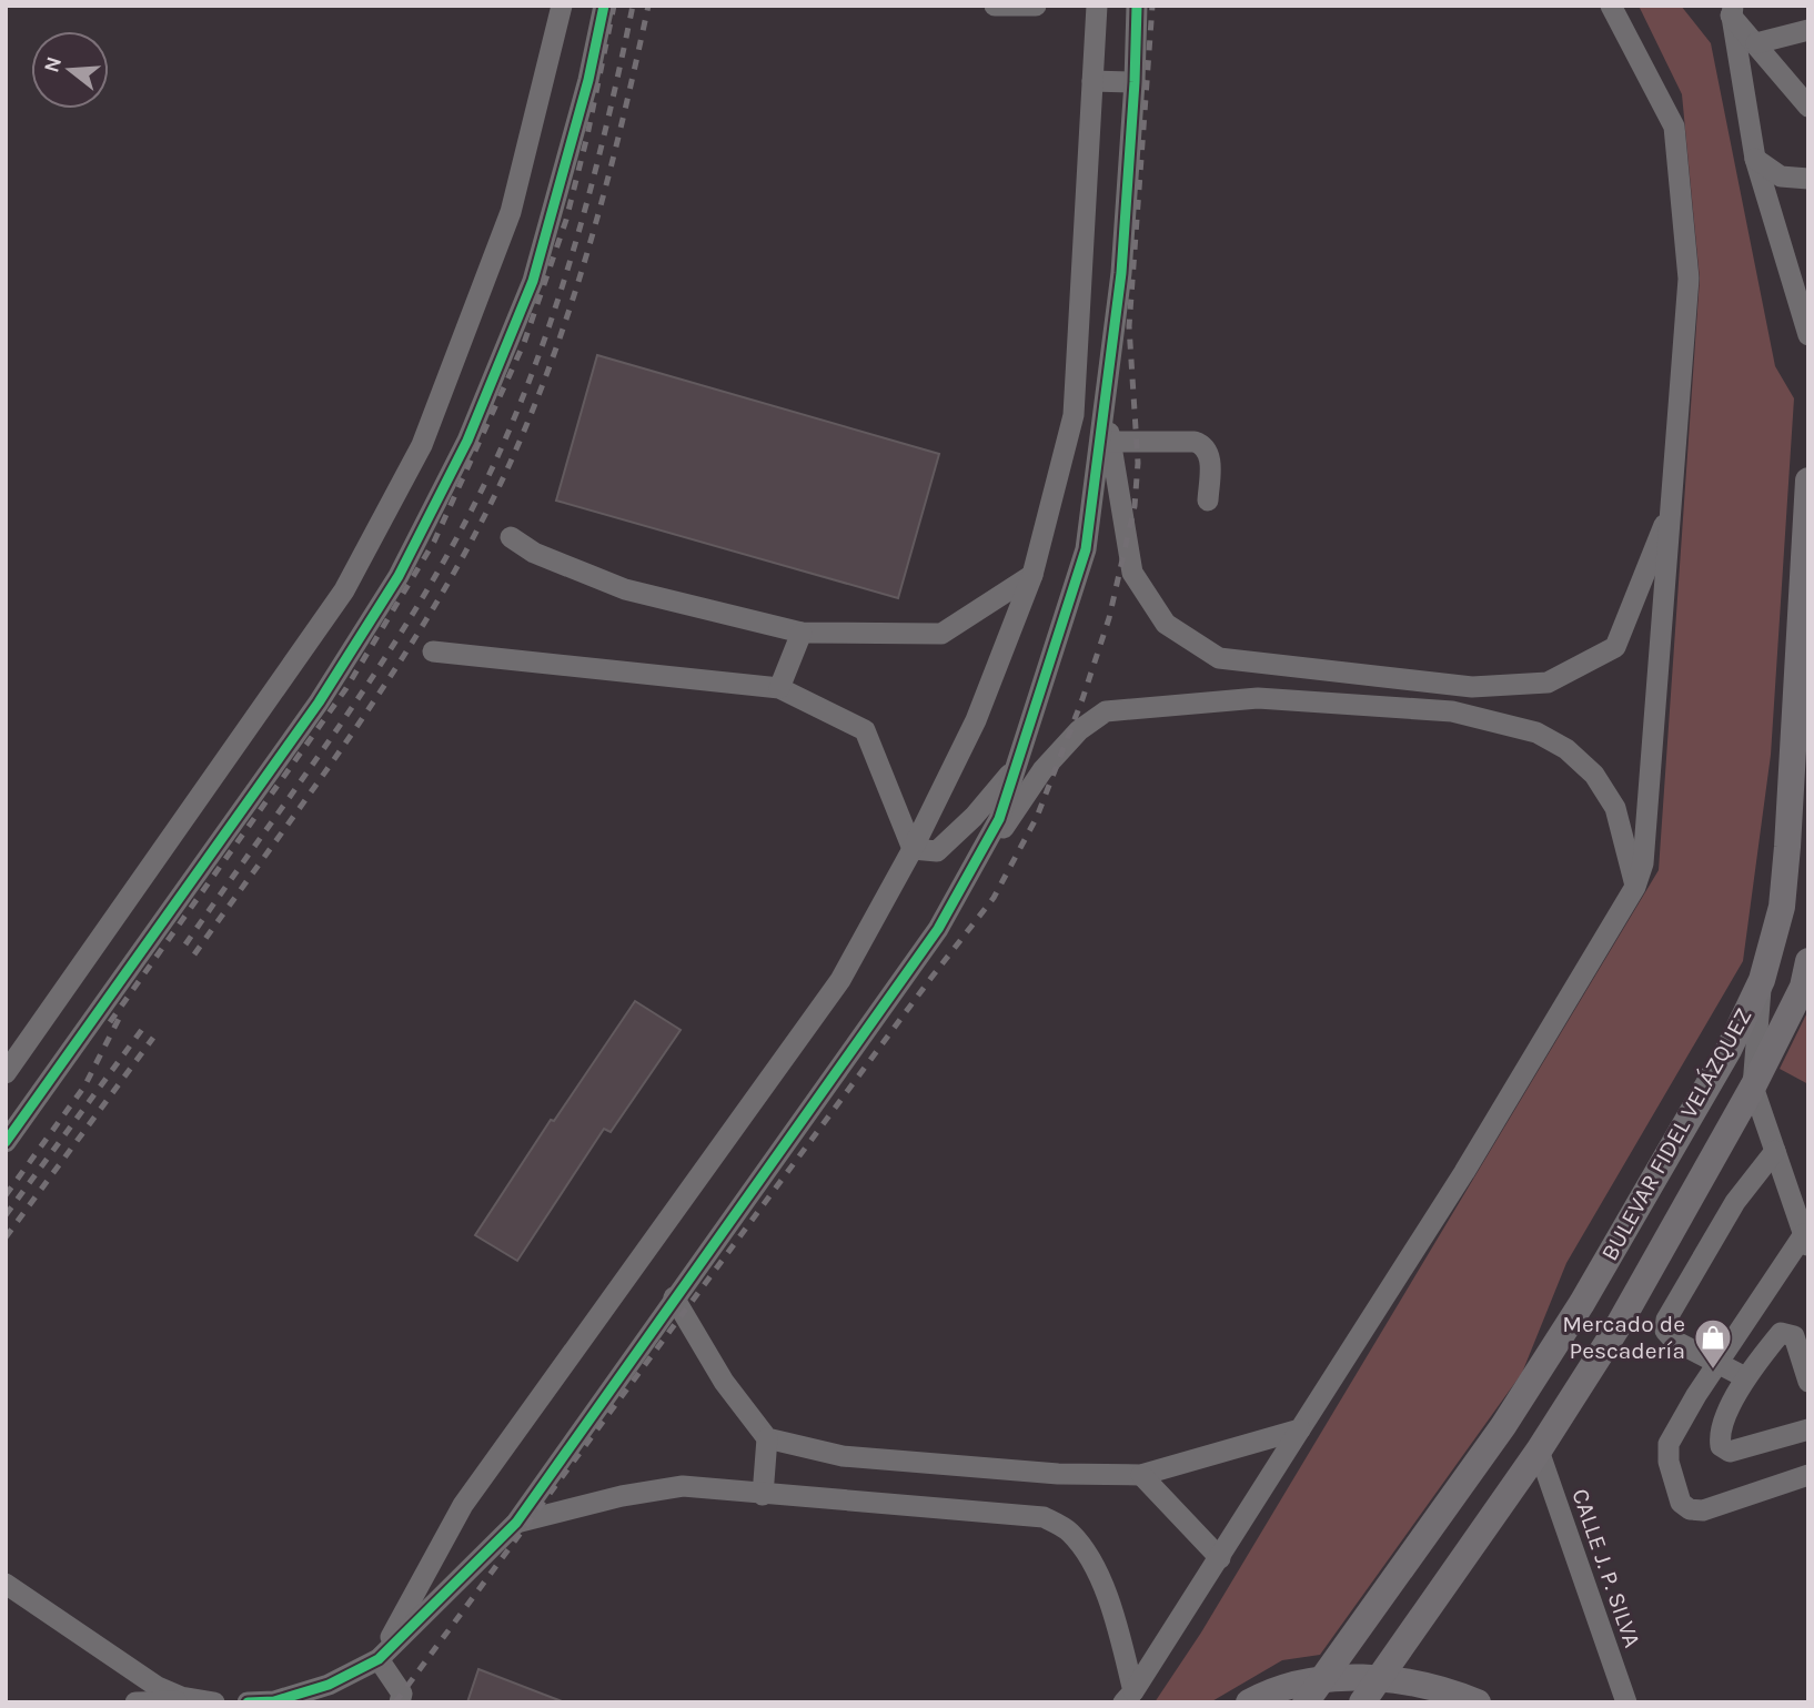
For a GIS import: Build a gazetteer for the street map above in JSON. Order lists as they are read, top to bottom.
{
  "streets": {
    "main road": ["BULEVAR FIDEL VELÁZQUEZ"],
    "street": ["CALLE J. P. SILVA"]
  },
  "crossings": [
    ["BULEVAR FIDEL VELÁZQUEZ", "CALLE J. P. SILVA"]
  ],
  "places": {
    "shop": ["Mercado de Pescadería"]
  },
  "north": "left"
}
